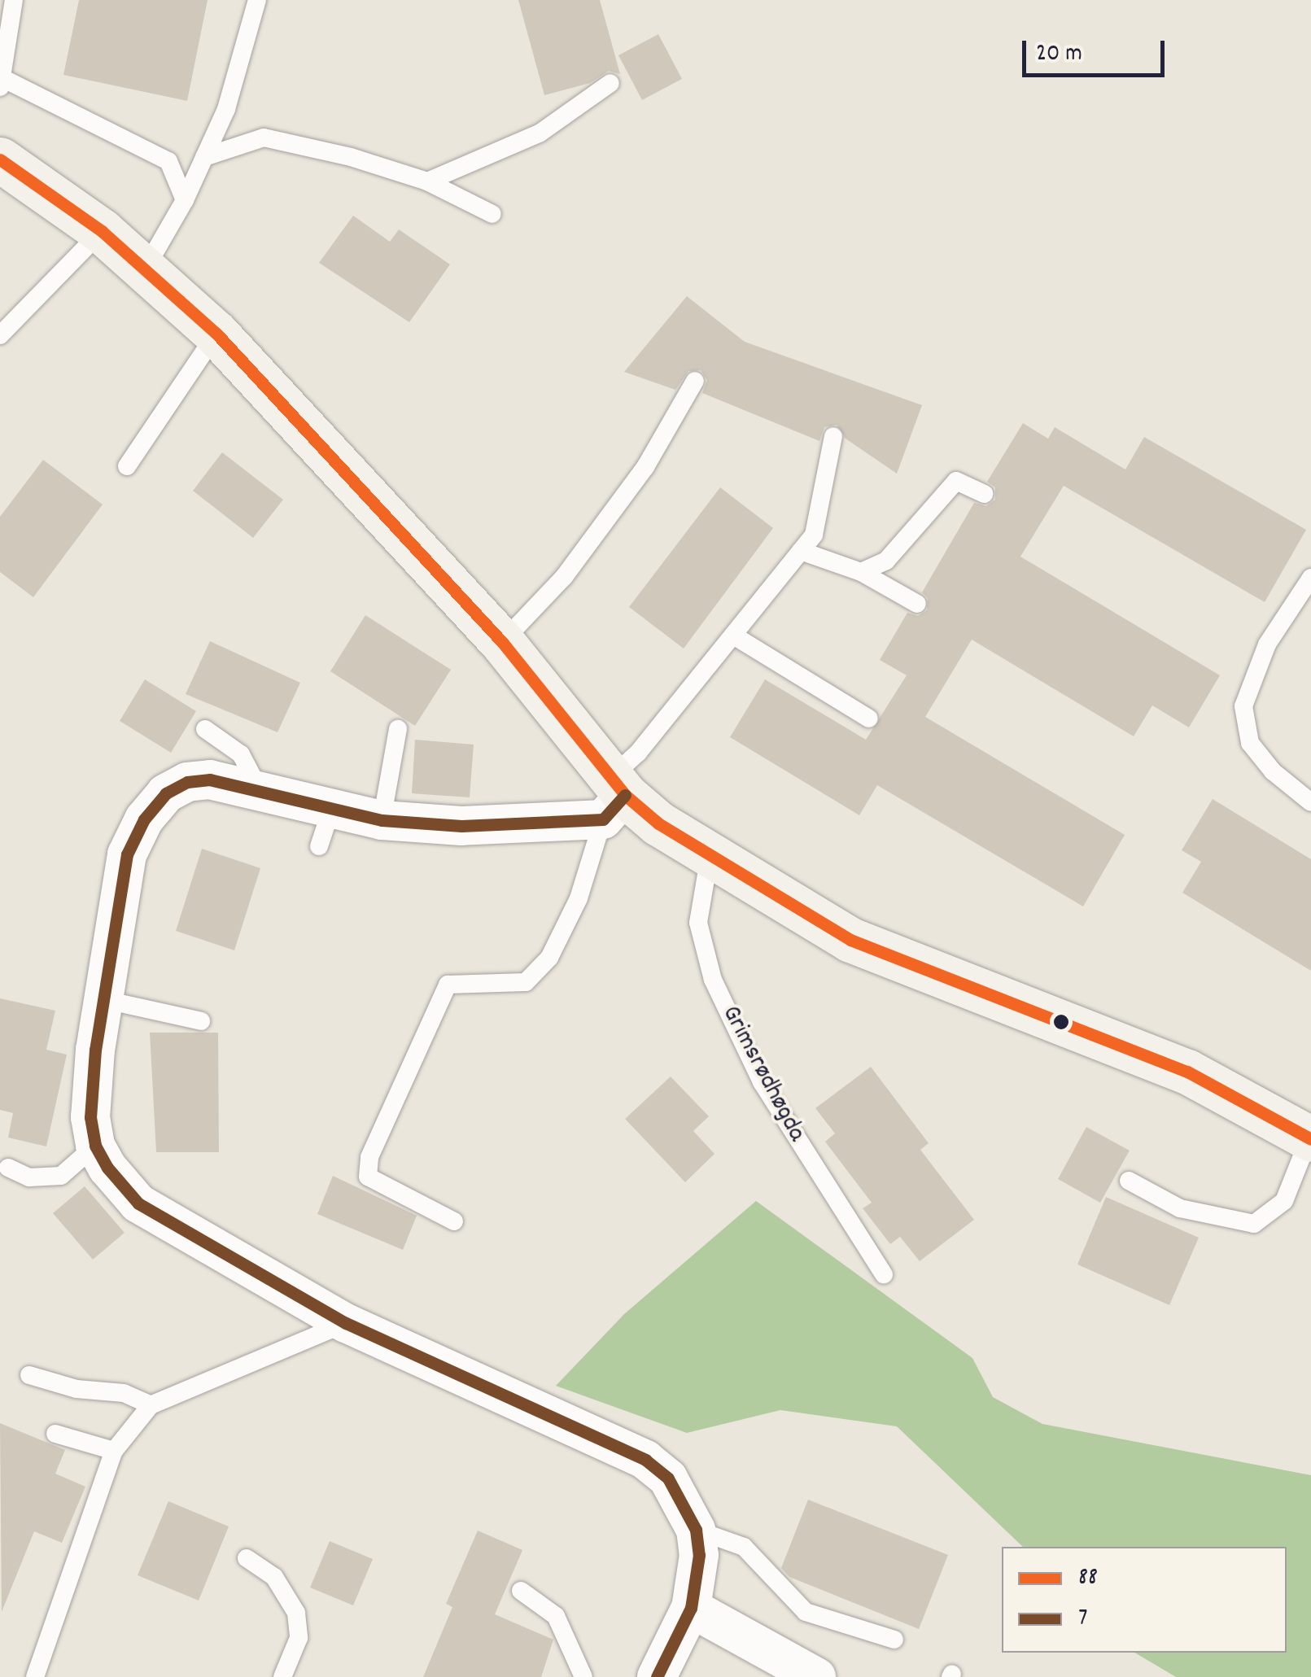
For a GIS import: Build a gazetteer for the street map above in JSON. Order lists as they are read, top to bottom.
{
  "streets": {
    "lane": ["Grimsrødhøgda"]
  },
  "lines": ["transit line 88", "transit line 7"],
  "legend": ["88", "7"],
  "scale_bar": "20 m"
}
